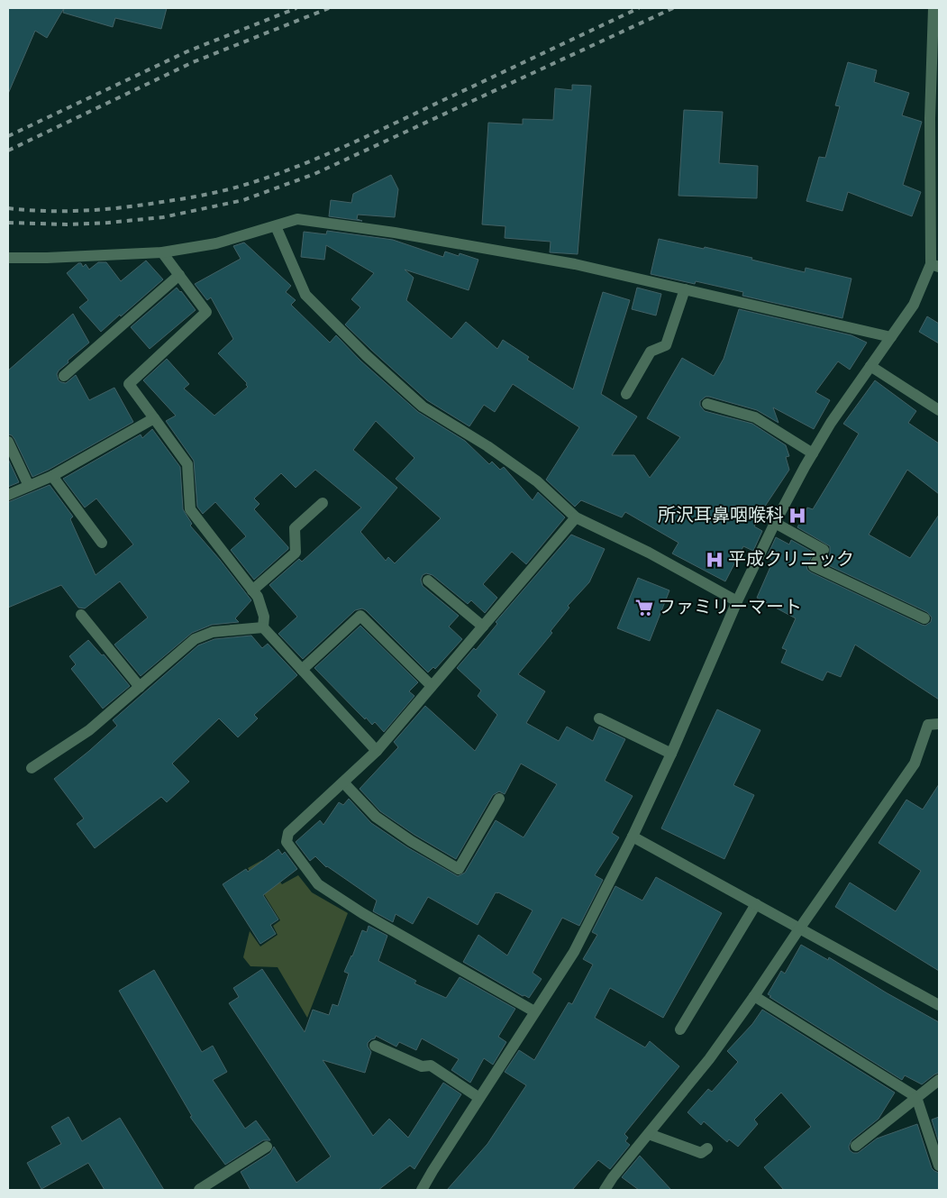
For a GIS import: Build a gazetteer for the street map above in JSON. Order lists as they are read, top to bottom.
{
  "places": {
    "hospital": ["所沢耳鼻咽喉科", "平成クリニック"],
    "supermarket": ["ファミリーマート"]
  }
}
